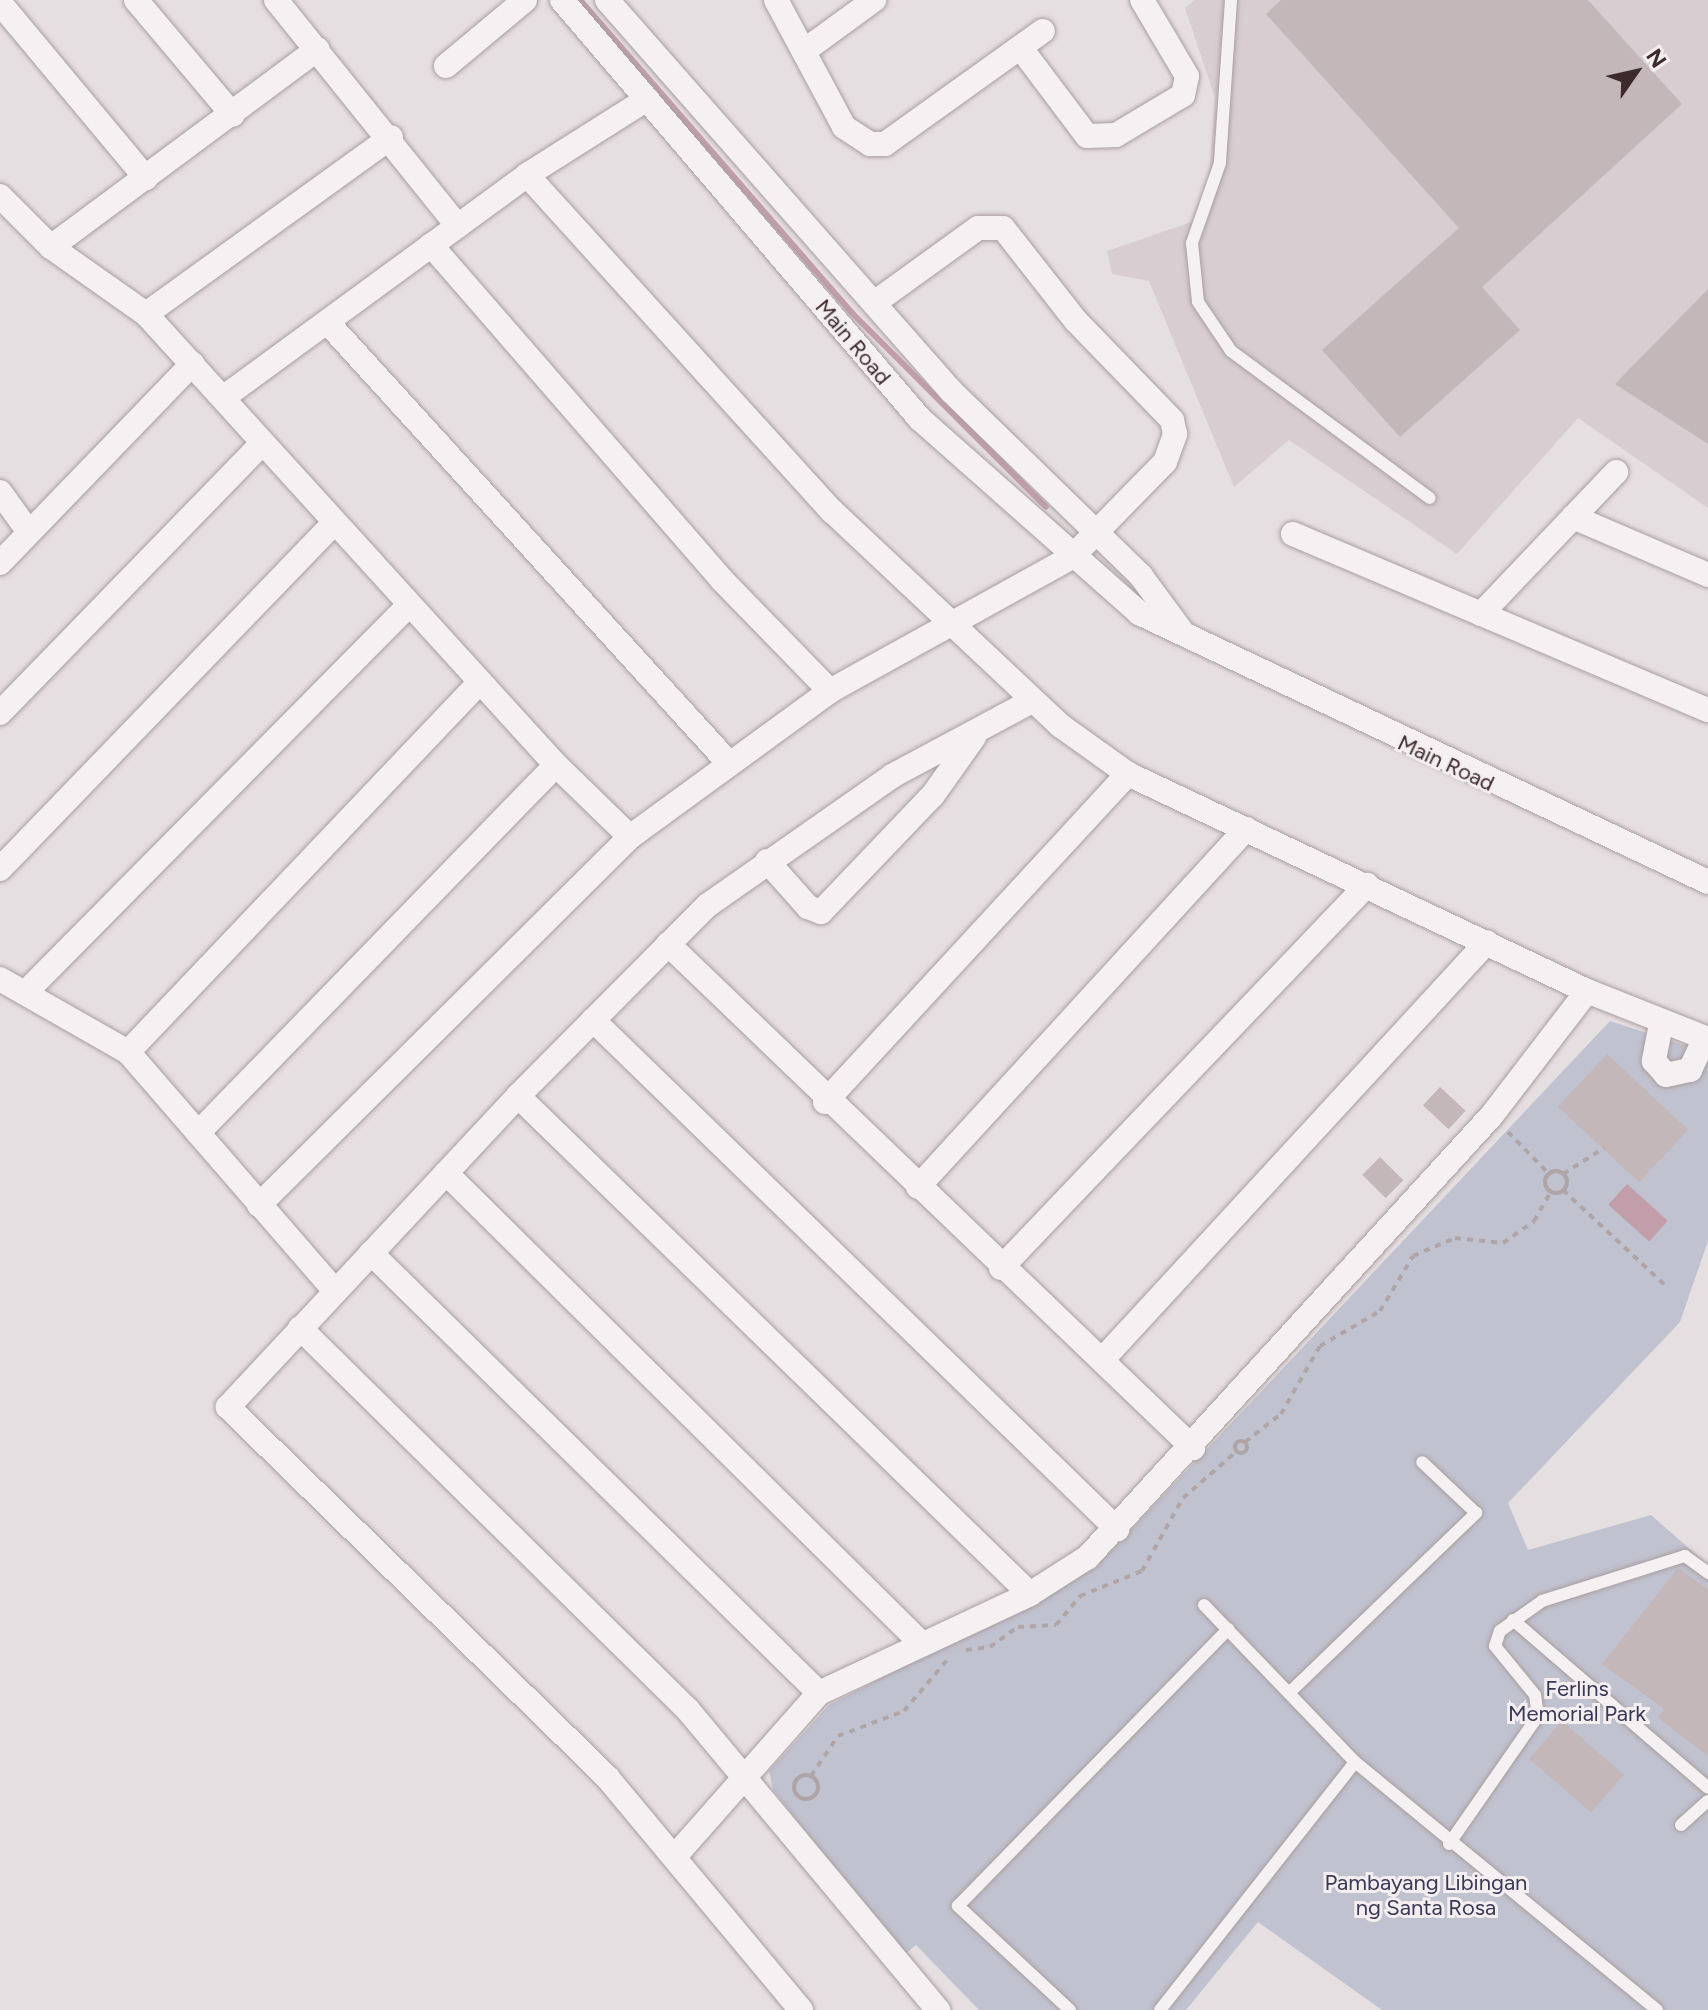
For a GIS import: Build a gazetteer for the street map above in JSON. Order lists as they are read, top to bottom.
{
  "streets": {
    "street": ["Main Road"]
  },
  "parks": ["Ferlins Memorial Park", "Pambayang Libingan ng Santa Rosa"],
  "north": "top right"
}
